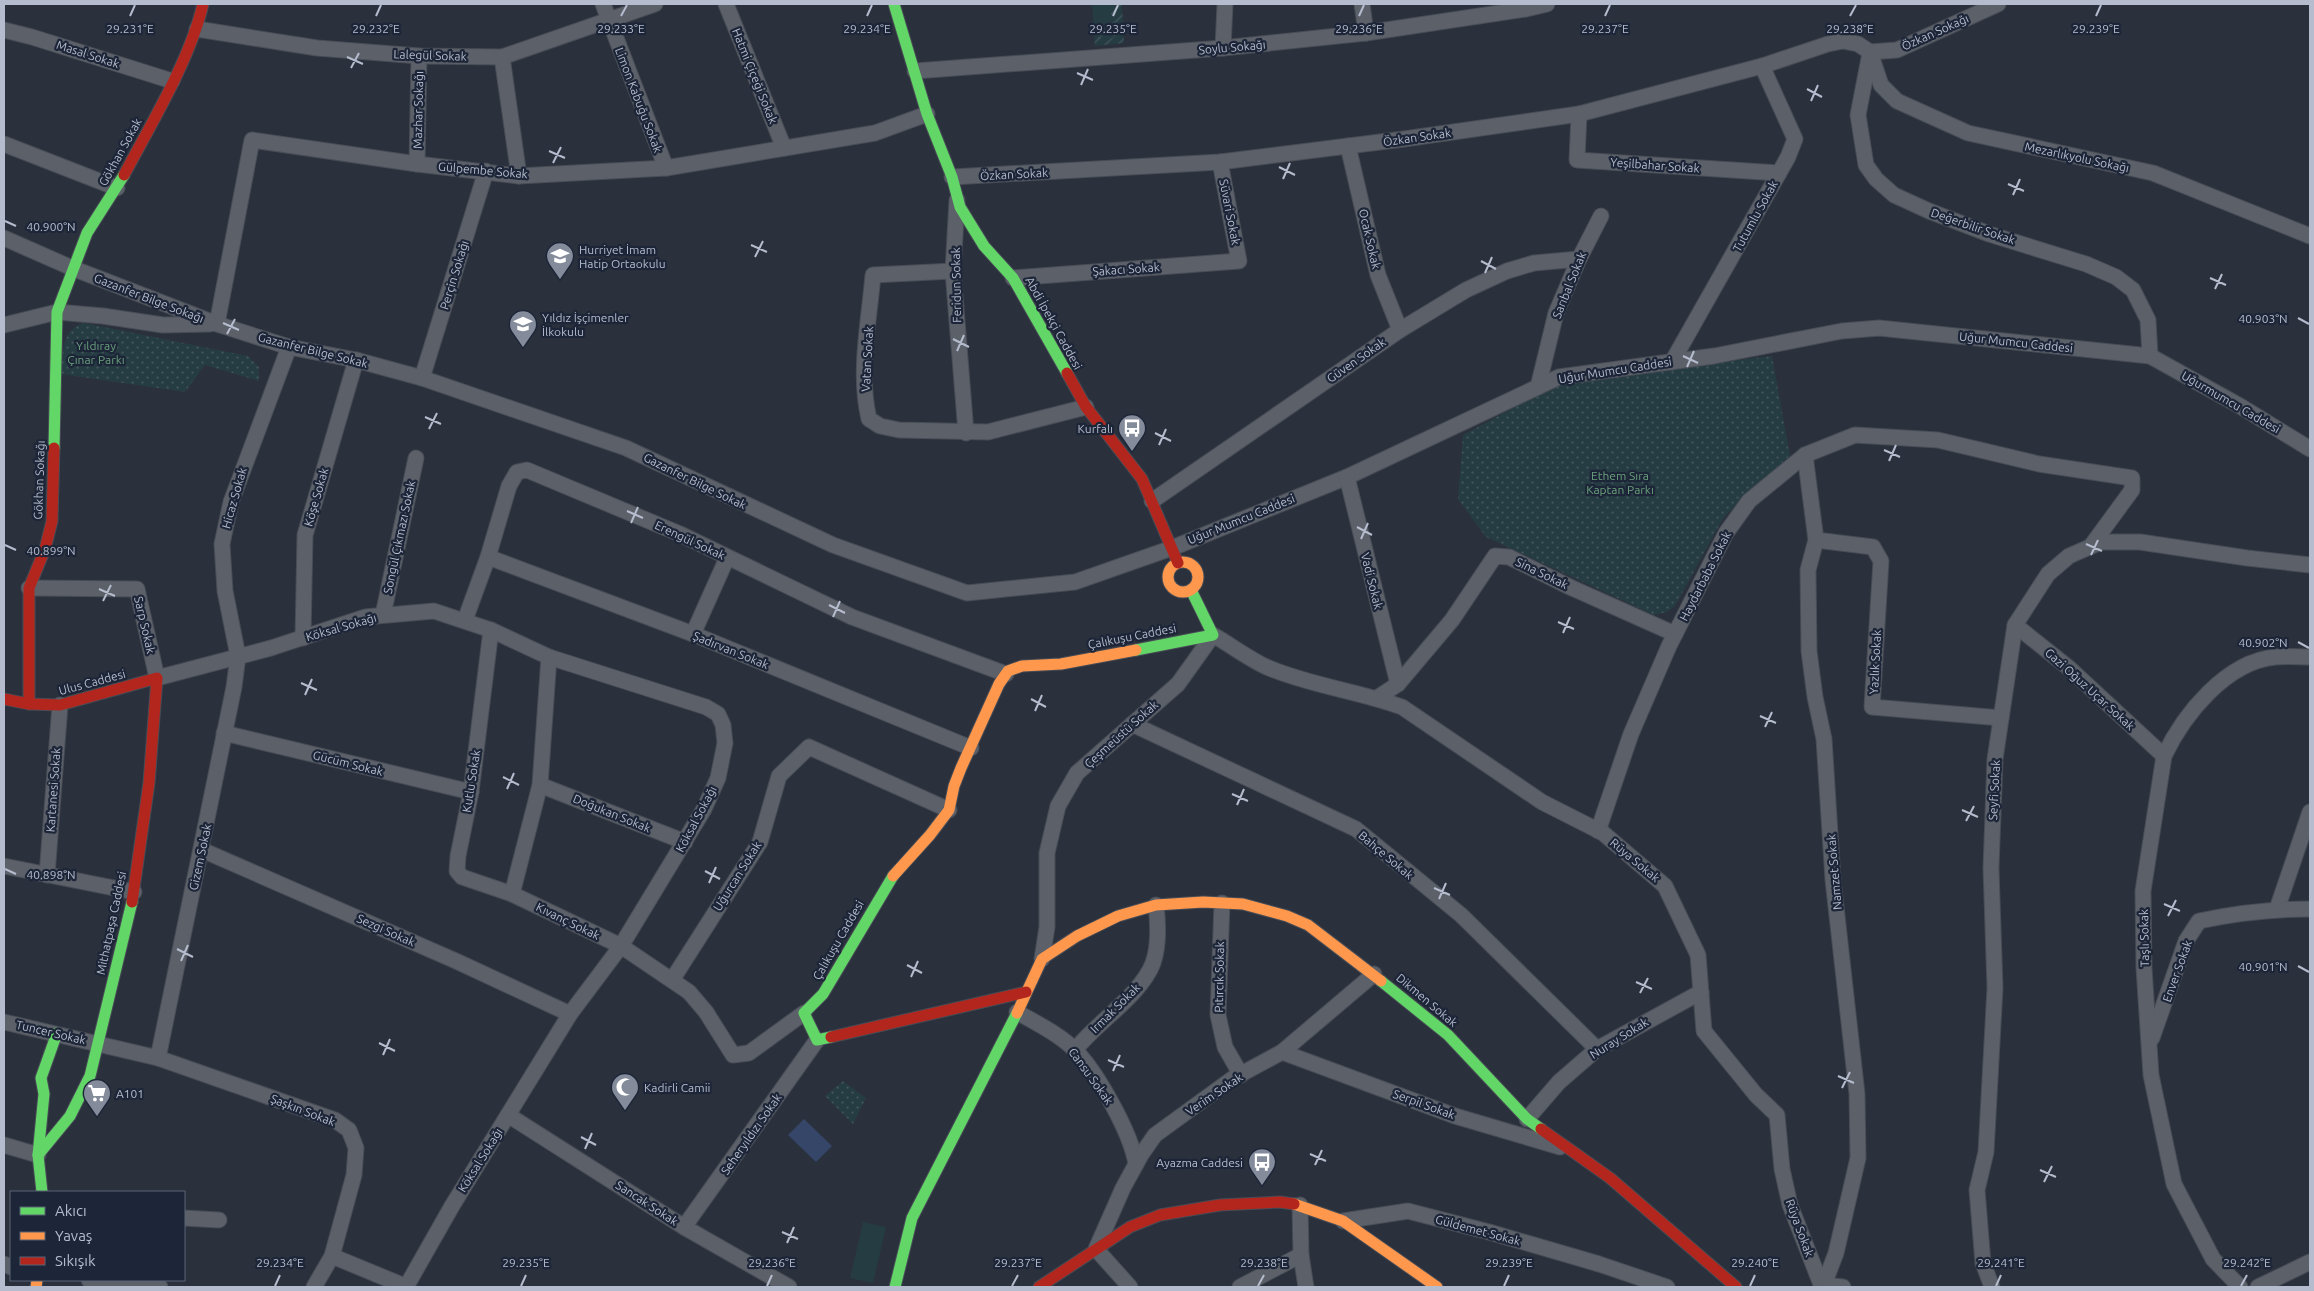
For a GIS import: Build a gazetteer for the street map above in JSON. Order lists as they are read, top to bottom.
{
  "streets": {
    "street": [
      "Özkan Sokağı",
      "Soylu Sokağı",
      "Masal Sokak",
      "Lalegül Sokak",
      "Hatmi Çiçeği Sokak",
      "Limon Kabuğu Sokak",
      "Mazhar Sokağı",
      "Özkan Sokak",
      "Gökhan Sokak",
      "Mezarlıkyolu Sokağı",
      "Yeşilbahar Sokak",
      "Gülpembe Sokak",
      "Süvari Sokak",
      "Tutumlu Sokak",
      "Değerbilir Sokak",
      "Ocak Sokak",
      "Şakacı Sokak",
      "Perçin Sokağı",
      "Feridun Sokak",
      "Sarıbal Sokak",
      "Gazanfer Bilge Sokağı",
      "Abdi İpekçi Caddesi",
      "Uğur Mumcu Caddesi",
      "Gazanfer Bilge Sokak",
      "Vatan Sokak",
      "Güven Sokak",
      "Uğurmumcu Caddesi",
      "Gökhan Sokağı",
      "Köşe Sokak",
      "Hicaz Sokak",
      "Songül Çıkmazı Sokak",
      "Erengül Sokak",
      "Sina Sokak",
      "Haydarbaba Sokak",
      "Vadi Sokak",
      "Sarp Sokak",
      "Köksal Sokağı",
      "Çalıkuşu Caddesi",
      "Şadırvan Sokak",
      "Yazlık Sokak",
      "Ulus Caddesi",
      "Gazi Oğuz Uçar Sokak",
      "Çeşmeüstü Sokak",
      "Gücüm Sokak",
      "Kutlu Sokak",
      "Kartanesi Sokak",
      "Seyfi Sokak",
      "Doğukan Sokak",
      "Bahçe Sokak",
      "Gizem Sokak",
      "Rüya Sokak",
      "Namzet Sokak",
      "Uğurcan Sokak",
      "Kıvanç Sokak",
      "Mithatpaşa Caddesi",
      "Sezgi Sokak",
      "Taşlı Sokak",
      "Enver Sokak",
      "Pıtırcık Sokak",
      "Dikmen Sokak",
      "Irmak Sokak",
      "Tuncer Sokak",
      "Nuray Sokak",
      "Cansu Sokak",
      "Verim Sokak",
      "Serpil Sokak",
      "Şaşkın Sokak",
      "Seheryıldızı Sokak",
      "Sancak Sokak",
      "Güldemet Sokak"
    ]
  },
  "crossings": [
    ["Özkan Sokağı", "Özkan Sokak"],
    ["Özkan Sokağı", "Mezarlıkyolu Sokağı"],
    ["Özkan Sokağı", "Değerbilir Sokak"],
    ["Soylu Sokağı", "Abdi İpekçi Caddesi"],
    ["Masal Sokak", "Gökhan Sokak"],
    ["Lalegül Sokak", "Limon Kabuğu Sokak"],
    ["Lalegül Sokak", "Mazhar Sokağı"],
    ["Lalegül Sokak", "Gökhan Sokak"],
    ["Hatmi Çiçeği Sokak", "Gülpembe Sokak"],
    ["Limon Kabuğu Sokak", "Gülpembe Sokak"],
    ["Mazhar Sokağı", "Gülpembe Sokak"],
    ["Özkan Sokak", "Mezarlıkyolu Sokağı"],
    ["Özkan Sokak", "Yeşilbahar Sokak"],
    ["Özkan Sokak", "Süvari Sokak"],
    ["Özkan Sokak", "Tutumlu Sokak"],
    ["Özkan Sokak", "Değerbilir Sokak"],
    ["Özkan Sokak", "Ocak Sokak"],
    ["Özkan Sokak", "Abdi İpekçi Caddesi"],
    ["Gökhan Sokak", "Gazanfer Bilge Sokağı"],
    ["Gökhan Sokak", "Gökhan Sokağı"],
    ["Mezarlıkyolu Sokağı", "Değerbilir Sokak"],
    ["Yeşilbahar Sokak", "Tutumlu Sokak"],
    ["Gülpembe Sokak", "Perçin Sokağı"],
    ["Gülpembe Sokak", "Gazanfer Bilge Sokağı"],
    ["Gülpembe Sokak", "Abdi İpekçi Caddesi"],
    ["Gülpembe Sokak", "Gazanfer Bilge Sokak"],
    ["Süvari Sokak", "Şakacı Sokak"],
    ["Tutumlu Sokak", "Uğur Mumcu Caddesi"],
    ["Değerbilir Sokak", "Uğur Mumcu Caddesi"],
    ["Değerbilir Sokak", "Uğurmumcu Caddesi"],
    ["Ocak Sokak", "Güven Sokak"],
    ["Şakacı Sokak", "Abdi İpekçi Caddesi"],
    ["Perçin Sokağı", "Gazanfer Bilge Sokak"],
    ["Feridun Sokak", "Abdi İpekçi Caddesi"],
    ["Feridun Sokak", "Vatan Sokak"],
    ["Sarıbal Sokak", "Uğur Mumcu Caddesi"],
    ["Sarıbal Sokak", "Güven Sokak"],
    ["Gazanfer Bilge Sokağı", "Gazanfer Bilge Sokak"],
    ["Gazanfer Bilge Sokağı", "Gökhan Sokağı"],
    ["Abdi İpekçi Caddesi", "Uğur Mumcu Caddesi"],
    ["Abdi İpekçi Caddesi", "Gazanfer Bilge Sokak"],
    ["Abdi İpekçi Caddesi", "Vatan Sokak"],
    ["Abdi İpekçi Caddesi", "Güven Sokak"],
    ["Uğur Mumcu Caddesi", "Gazanfer Bilge Sokak"],
    ["Uğur Mumcu Caddesi", "Uğurmumcu Caddesi"],
    ["Uğur Mumcu Caddesi", "Vadi Sokak"],
    ["Gazanfer Bilge Sokak", "Köşe Sokak"],
    ["Gazanfer Bilge Sokak", "Hicaz Sokak"],
    ["Gökhan Sokağı", "Sarp Sokak"],
    ["Gökhan Sokağı", "Ulus Caddesi"],
    ["Köşe Sokak", "Köksal Sokağı"],
    ["Hicaz Sokak", "Köksal Sokağı"],
    ["Hicaz Sokak", "Gizem Sokak"],
    ["Songül Çıkmazı Sokak", "Köksal Sokağı"],
    ["Erengül Sokak", "Köksal Sokağı"],
    ["Erengül Sokak", "Çalıkuşu Caddesi"],
    ["Erengül Sokak", "Şadırvan Sokak"],
    ["Sina Sokak", "Haydarbaba Sokak"],
    ["Sina Sokak", "Vadi Sokak"],
    ["Sina Sokak", "Rüya Sokak"],
    ["Haydarbaba Sokak", "Seyfi Sokak"],
    ["Haydarbaba Sokak", "Rüya Sokak"],
    ["Haydarbaba Sokak", "Namzet Sokak"],
    ["Sarp Sokak", "Köksal Sokağı"],
    ["Sarp Sokak", "Ulus Caddesi"],
    ["Sarp Sokak", "Mithatpaşa Caddesi"],
    ["Köksal Sokağı", "Ulus Caddesi"],
    ["Köksal Sokağı", "Kutlu Sokak"],
    ["Köksal Sokağı", "Doğukan Sokak"],
    ["Köksal Sokağı", "Gizem Sokak"],
    ["Köksal Sokağı", "Kıvanç Sokak"],
    ["Köksal Sokağı", "Mithatpaşa Caddesi"],
    ["Köksal Sokağı", "Sezgi Sokak"],
    ["Köksal Sokağı", "Sancak Sokak"],
    ["Çalıkuşu Caddesi", "Şadırvan Sokak"],
    ["Çalıkuşu Caddesi", "Çeşmeüstü Sokak"],
    ["Çalıkuşu Caddesi", "Rüya Sokak"],
    ["Çalıkuşu Caddesi", "Uğurcan Sokak"],
    ["Çalıkuşu Caddesi", "Kıvanç Sokak"],
    ["Yazlık Sokak", "Seyfi Sokak"],
    ["Yazlık Sokak", "Namzet Sokak"],
    ["Ulus Caddesi", "Kartanesi Sokak"],
    ["Ulus Caddesi", "Mithatpaşa Caddesi"],
    ["Gazi Oğuz Uçar Sokak", "Seyfi Sokak"],
    ["Gazi Oğuz Uçar Sokak", "Taşlı Sokak"],
    ["Çeşmeüstü Sokak", "Bahçe Sokak"],
    ["Çeşmeüstü Sokak", "Rüya Sokak"],
    ["Çeşmeüstü Sokak", "Dikmen Sokak"],
    ["Gücüm Sokak", "Kutlu Sokak"],
    ["Gücüm Sokak", "Gizem Sokak"],
    ["Kutlu Sokak", "Kıvanç Sokak"],
    ["Bahçe Sokak", "Nuray Sokak"],
    ["Gizem Sokak", "Sezgi Sokak"],
    ["Gizem Sokak", "Şaşkın Sokak"],
    ["Rüya Sokak", "Namzet Sokak"],
    ["Rüya Sokak", "Nuray Sokak"],
    ["Uğurcan Sokak", "Kıvanç Sokak"],
    ["Mithatpaşa Caddesi", "Tuncer Sokak"],
    ["Mithatpaşa Caddesi", "Şaşkın Sokak"],
    ["Taşlı Sokak", "Enver Sokak"],
    ["Pıtırcık Sokak", "Dikmen Sokak"],
    ["Pıtırcık Sokak", "Verim Sokak"],
    ["Dikmen Sokak", "Irmak Sokak"],
    ["Dikmen Sokak", "Nuray Sokak"],
    ["Dikmen Sokak", "Verim Sokak"],
    ["Dikmen Sokak", "Serpil Sokak"],
    ["Irmak Sokak", "Cansu Sokak"],
    ["Tuncer Sokak", "Şaşkın Sokak"],
    ["Cansu Sokak", "Verim Sokak"],
    ["Verim Sokak", "Serpil Sokak"],
    ["Seheryıldızı Sokak", "Sancak Sokak"]
  ],
  "parks": ["Yıldıray Çınar Parkı", "Ethem Sıra Kaptan Parkı"],
  "places": {
    "school or university": ["Hurriyet İmam Hatip Ortaokulu", "Yıldız İşçimenler İlkokulu"],
    "bus stop": ["Kurfalı", "Ayazma Caddesi"],
    "mosque": ["Kadirli Camii"],
    "supermarket": ["A101"]
  },
  "legend": ["Akıcı", "Yavaş", "Sıkışık"],
  "coordinates": [
    "29.231°E",
    "29.232°E",
    "29.233°E",
    "29.234°E",
    "29.235°E",
    "29.236°E",
    "29.237°E",
    "29.238°E",
    "29.239°E",
    "40.900°N",
    "40.903°N",
    "40.899°N",
    "40.902°N",
    "40.898°N",
    "40.901°N",
    "29.240°E",
    "29.241°E",
    "29.242°E"
  ]
}
